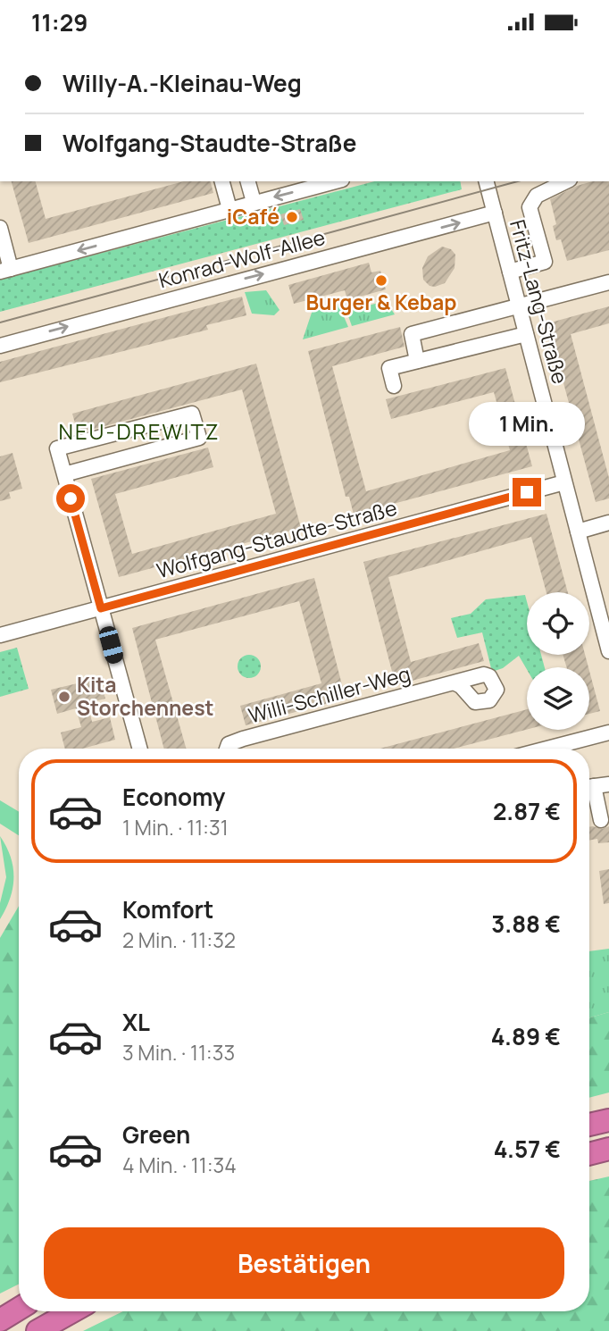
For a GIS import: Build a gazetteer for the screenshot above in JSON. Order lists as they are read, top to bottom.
{
  "streets": {
    "street": [
      "Konrad-Wolf-Allee",
      "Fritz-Lang-Straße",
      "Wolfgang-Staudte-Straße",
      "Willi-Schiller-Weg"
    ]
  },
  "crossings": [
    ["Konrad-Wolf-Allee", "Fritz-Lang-Straße"],
    ["Fritz-Lang-Straße", "Wolfgang-Staudte-Straße"]
  ],
  "districts": ["NEU-DREWITZ"],
  "places": ["iCafé", "Burger & Kebap", "Kita Storchennest"],
  "page": {
    "status": "11:29",
    "banner": ["Willy-A.-Kleinau-Weg", "Wolfgang-Staudte-Straße"],
    "bubble": "1 Min.",
    "list": [
      {
        "name": "Economy",
        "note": "1 Min. · 11:31",
        "value": "2.87 €"
      },
      {
        "name": "Komfort",
        "note": "2 Min. · 11:32",
        "value": "3.88 €"
      },
      {
        "name": "XL",
        "note": "3 Min. · 11:33",
        "value": "4.89 €"
      },
      {
        "name": "Green",
        "note": "4 Min. · 11:34",
        "value": "4.57 €"
      }
    ],
    "buttons": "Bestätigen"
  }
}
